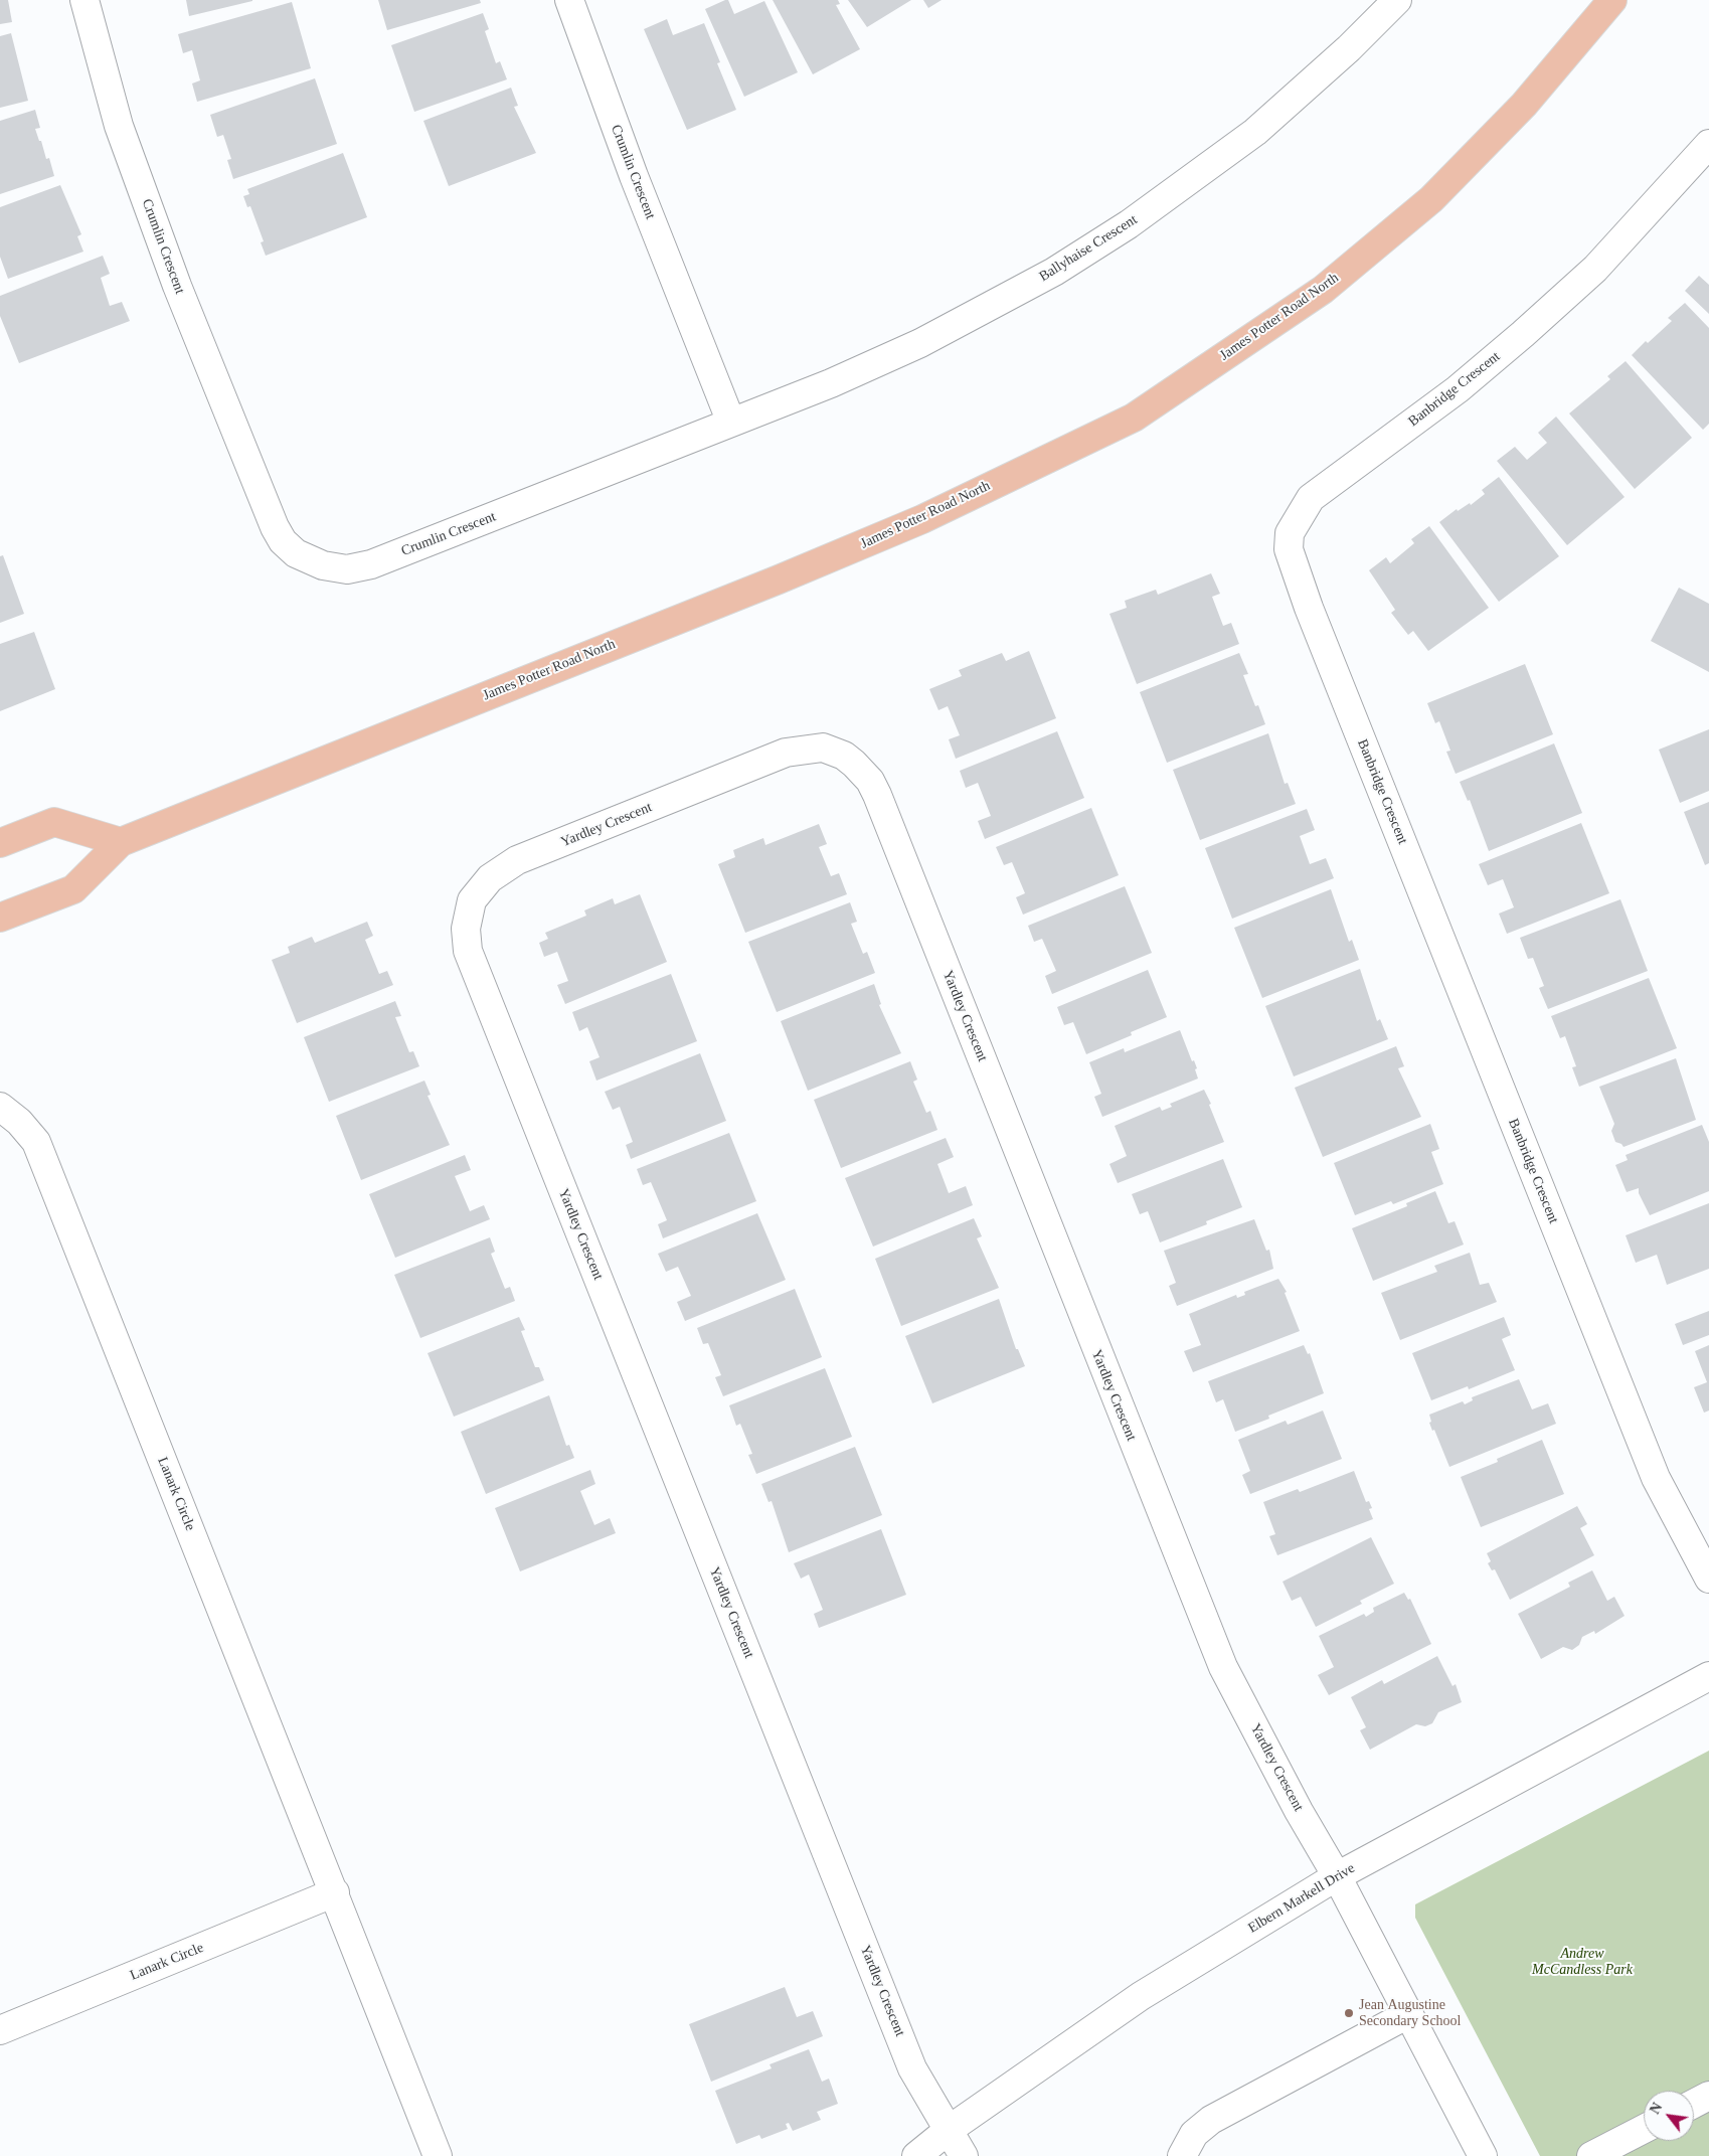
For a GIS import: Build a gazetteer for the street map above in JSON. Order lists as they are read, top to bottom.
{
  "streets": {
    "main road": ["James Potter Road North"],
    "street": [
      "Crumlin Crescent",
      "Ballyhaise Crescent",
      "Banbridge Crescent",
      "Yardley Crescent",
      "Lanark Circle",
      "Elbern Markell Drive"
    ]
  },
  "crossings": [
    ["Crumlin Crescent", "Ballyhaise Crescent"],
    ["Yardley Crescent", "Elbern Markell Drive"]
  ],
  "parks": ["Andrew McCandless Park"],
  "places": ["Jean Augustine Secondary School"],
  "north": "top left"
}
